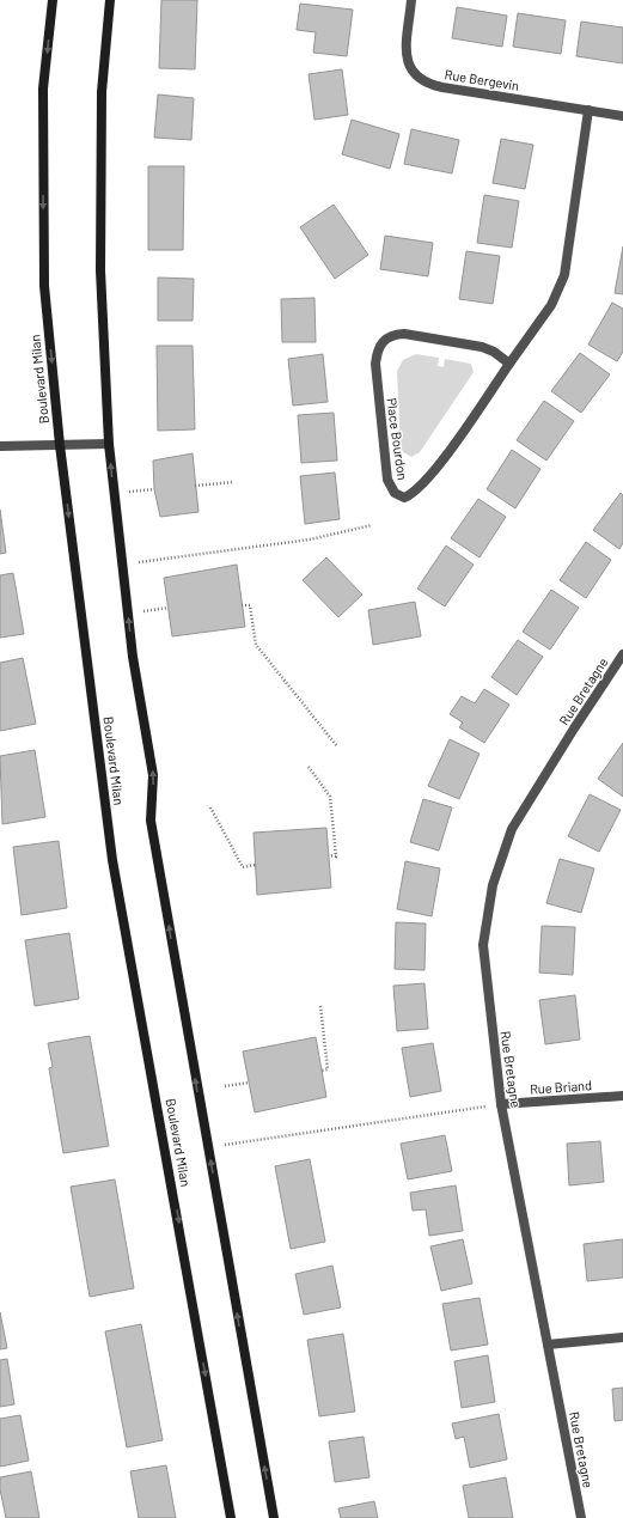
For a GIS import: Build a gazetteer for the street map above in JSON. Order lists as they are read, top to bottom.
{
  "streets": {
    "main road": ["Boulevard Milan"],
    "street": [
      "Rue Bergevin",
      "Place Bourdon",
      "Rue Bretagne",
      "Rue Briand"
    ]
  },
  "crossings": [
    ["Rue Bergevin", "Place Bourdon"],
    ["Rue Bretagne", "Rue Briand"]
  ]
}
